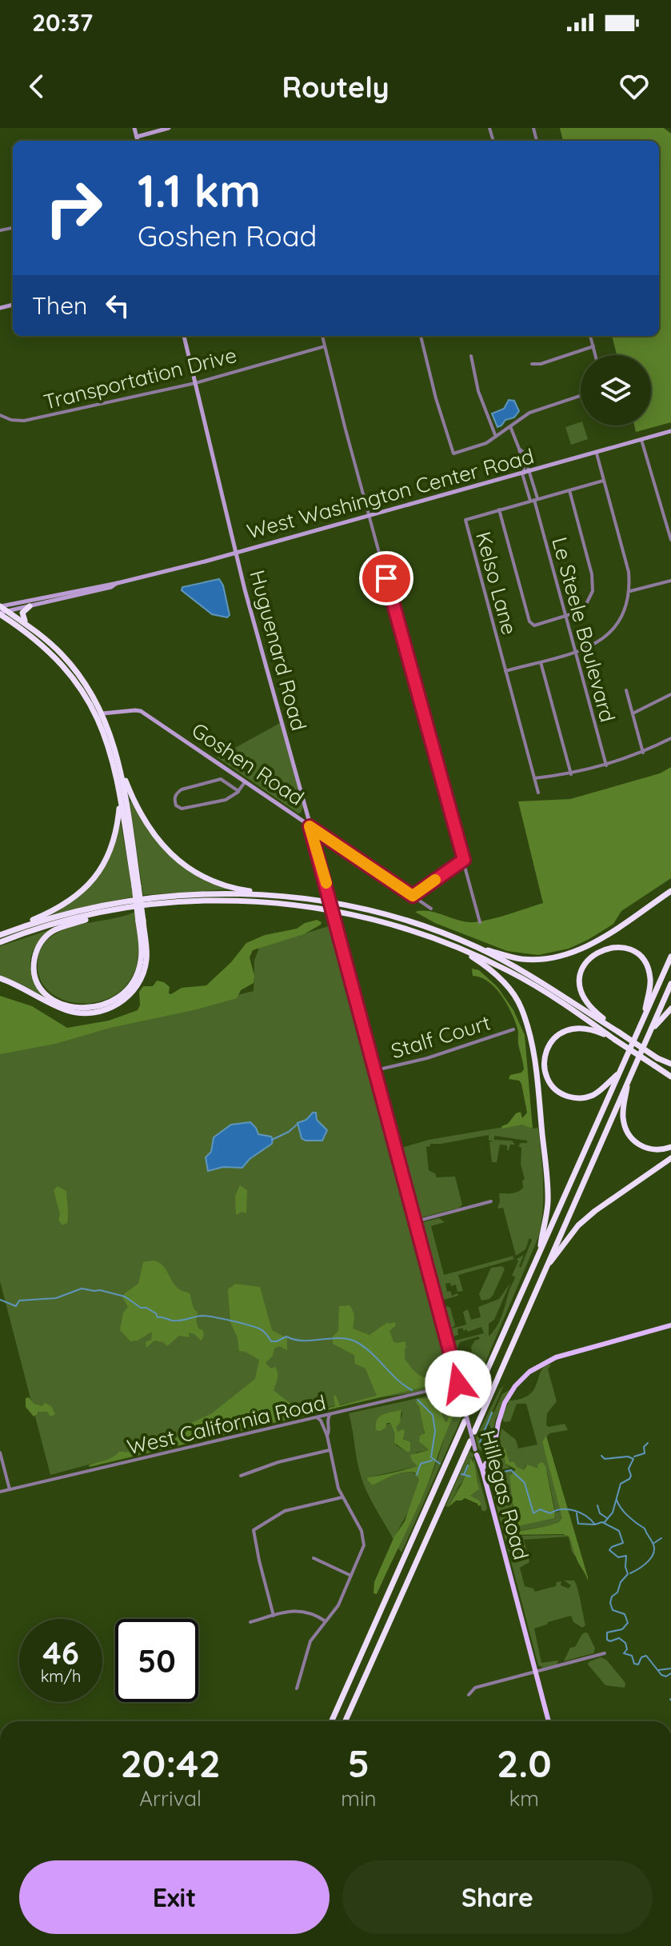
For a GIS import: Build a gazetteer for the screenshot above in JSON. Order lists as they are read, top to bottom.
{
  "streets": {
    "main road": [
      "West Washington Center Road",
      "Huguenard Road",
      "Goshen Road",
      "Hillegas Road"
    ],
    "street": [
      "Transportation Drive",
      "Kelso Lane",
      "Le Steele Boulevard",
      "Stalf Court",
      "West California Road"
    ]
  },
  "crossings": [
    ["Transportation Drive", "Huguenard Road"],
    ["West Washington Center Road", "Le Steele Boulevard"],
    ["West Washington Center Road", "Huguenard Road"],
    ["Kelso Lane", "Le Steele Boulevard"],
    ["Huguenard Road", "Goshen Road"],
    ["Huguenard Road", "Hillegas Road"],
    ["Goshen Road", "Hillegas Road"],
    ["Stalf Court", "Hillegas Road"],
    ["West California Road", "Hillegas Road"]
  ],
  "page": {
    "status": "20:37",
    "header": "Routely",
    "turn": ["1.1 km", "Goshen Road"],
    "then": "Then",
    "speed": "46 km/h",
    "limit": "50",
    "eta": [
      "20:42",
      "Arrival",
      "5",
      "min",
      "2.0",
      "km"
    ],
    "buttons": ["Exit", "Share"]
  }
}
